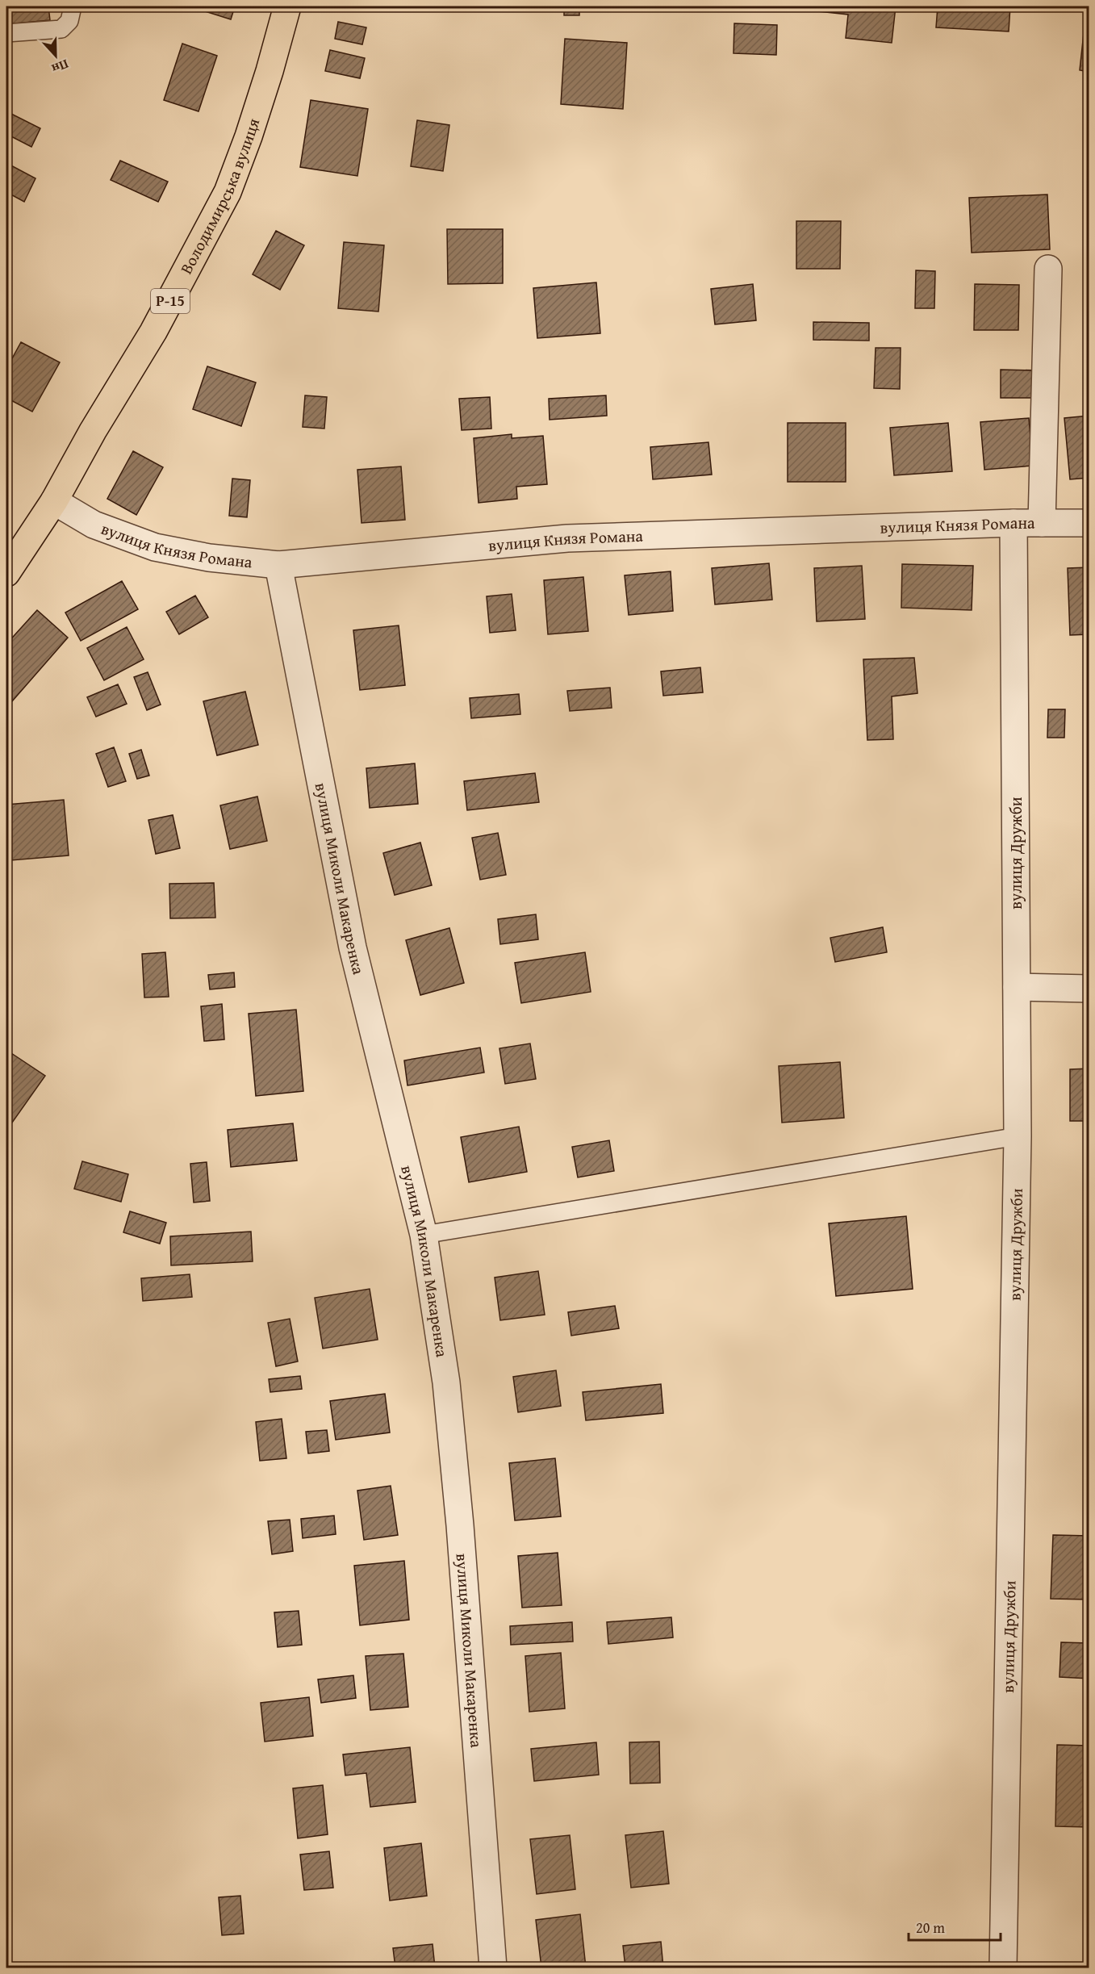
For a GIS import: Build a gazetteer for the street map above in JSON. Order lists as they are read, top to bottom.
{
  "streets": {
    "main road": ["Володимирська вулиця", "Р-15"],
    "street": ["вулиця Князя Романа", "вулиця Дружби", "вулиця Миколи Макаренка"]
  },
  "crossings": [
    ["Володимирська вулиця", "вулиця Князя Романа"],
    ["вулиця Князя Романа", "вулиця Дружби"],
    ["вулиця Князя Романа", "вулиця Миколи Макаренка"]
  ],
  "scale_bar": "20 m",
  "north": "bottom"
}
